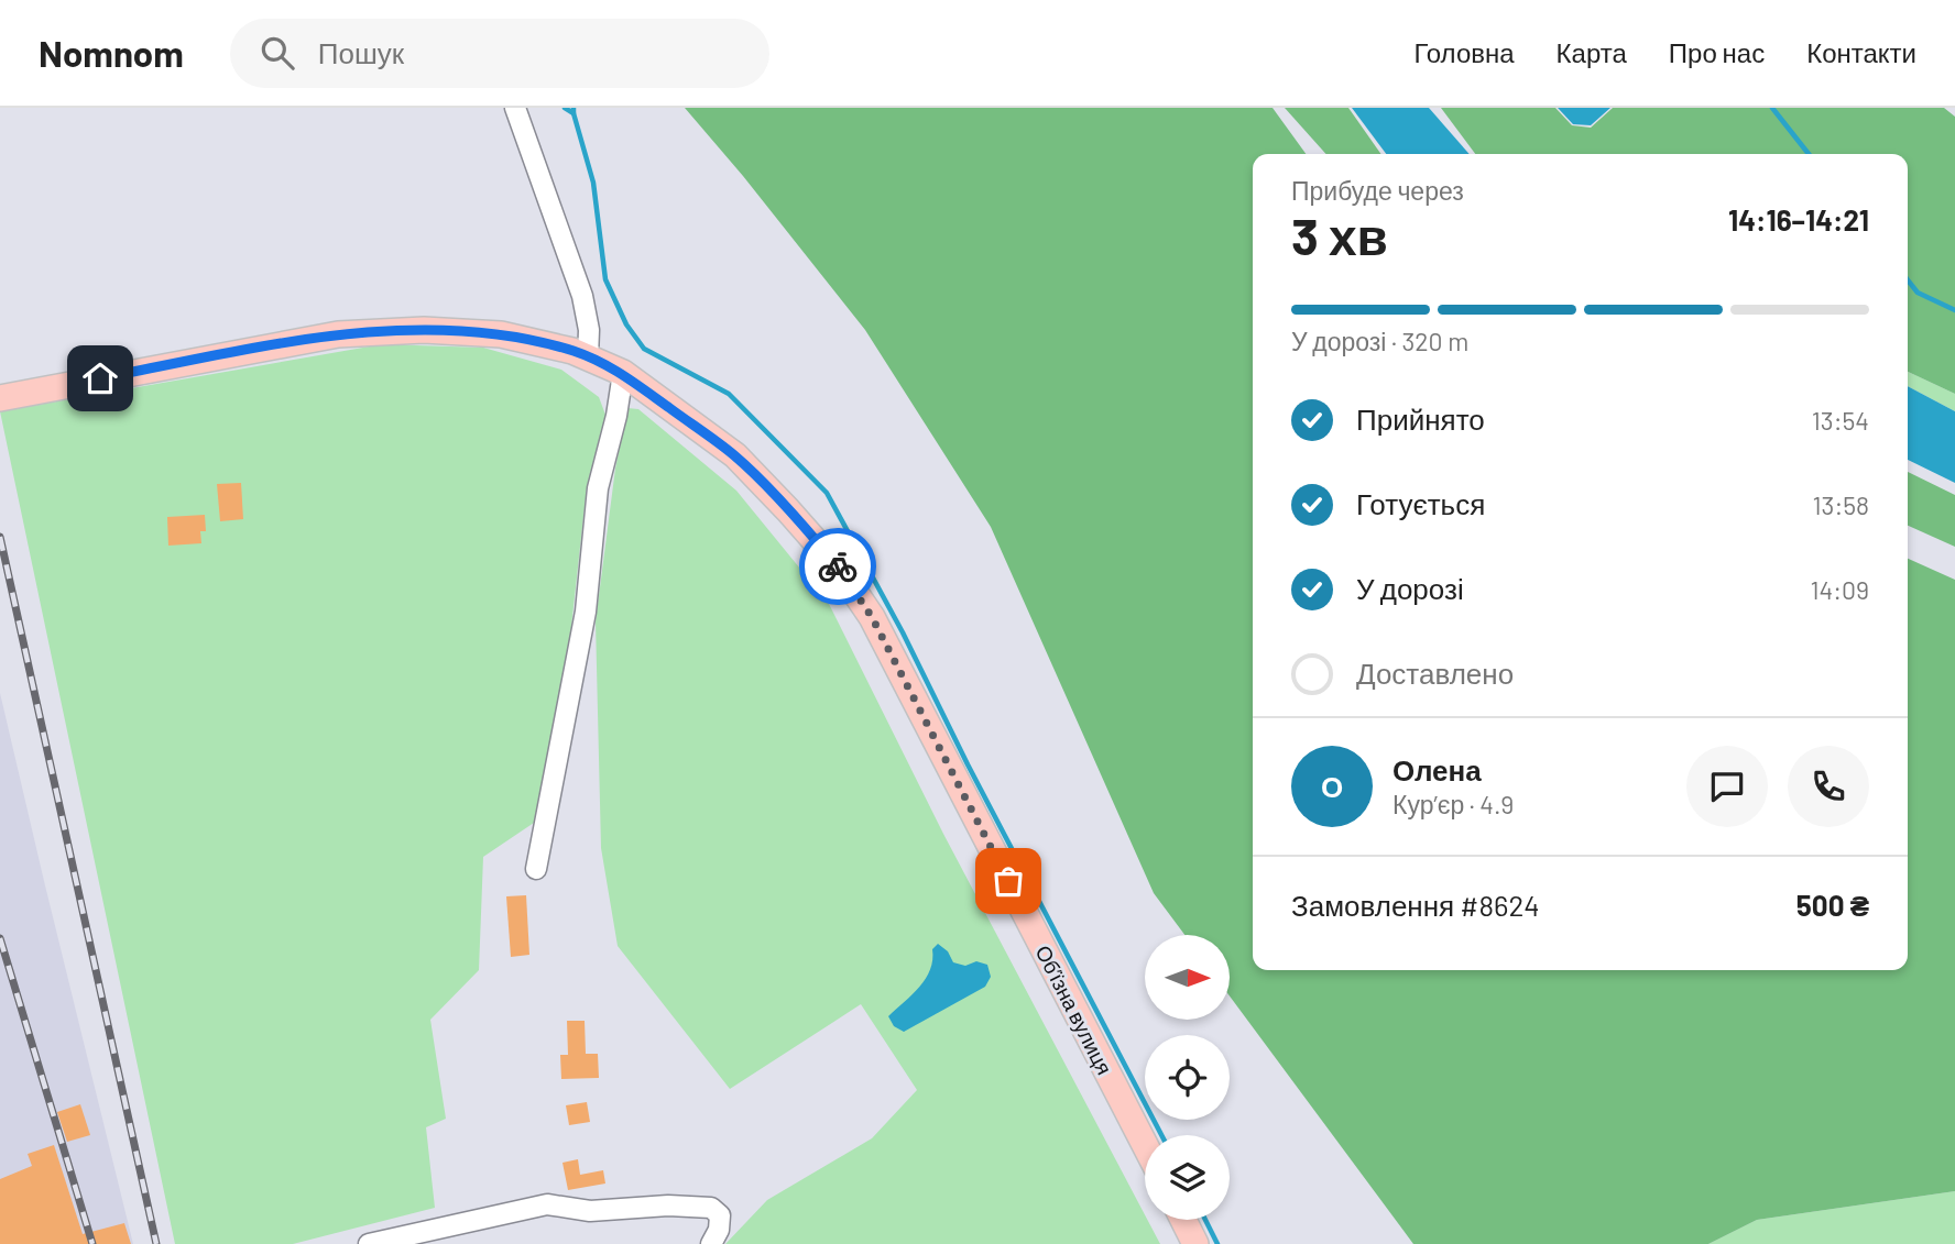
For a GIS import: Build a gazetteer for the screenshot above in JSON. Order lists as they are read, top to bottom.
{
  "streets": {
    "main road": ["Обʼїзна вулиця"]
  },
  "north": "right",
  "page": {
    "header": "Nomnom",
    "search": "Пошук",
    "nav": [
      "Головна",
      "Карта",
      "Про нас",
      "Контакти"
    ],
    "heading": ["3 хв", "Прибуде через", "14:16–14:21"],
    "panel": [
      "Олена",
      "Кур’єр · 4.9",
      "Замовлення #8624",
      "500 ₴"
    ],
    "bar": "У дорозі · 320 m",
    "list": [
      ["Прийнято", "13:54"],
      ["Готується", "13:58"],
      ["У дорозі", "14:09"],
      "Доставлено"
    ],
    "round": "О"
  }
}
